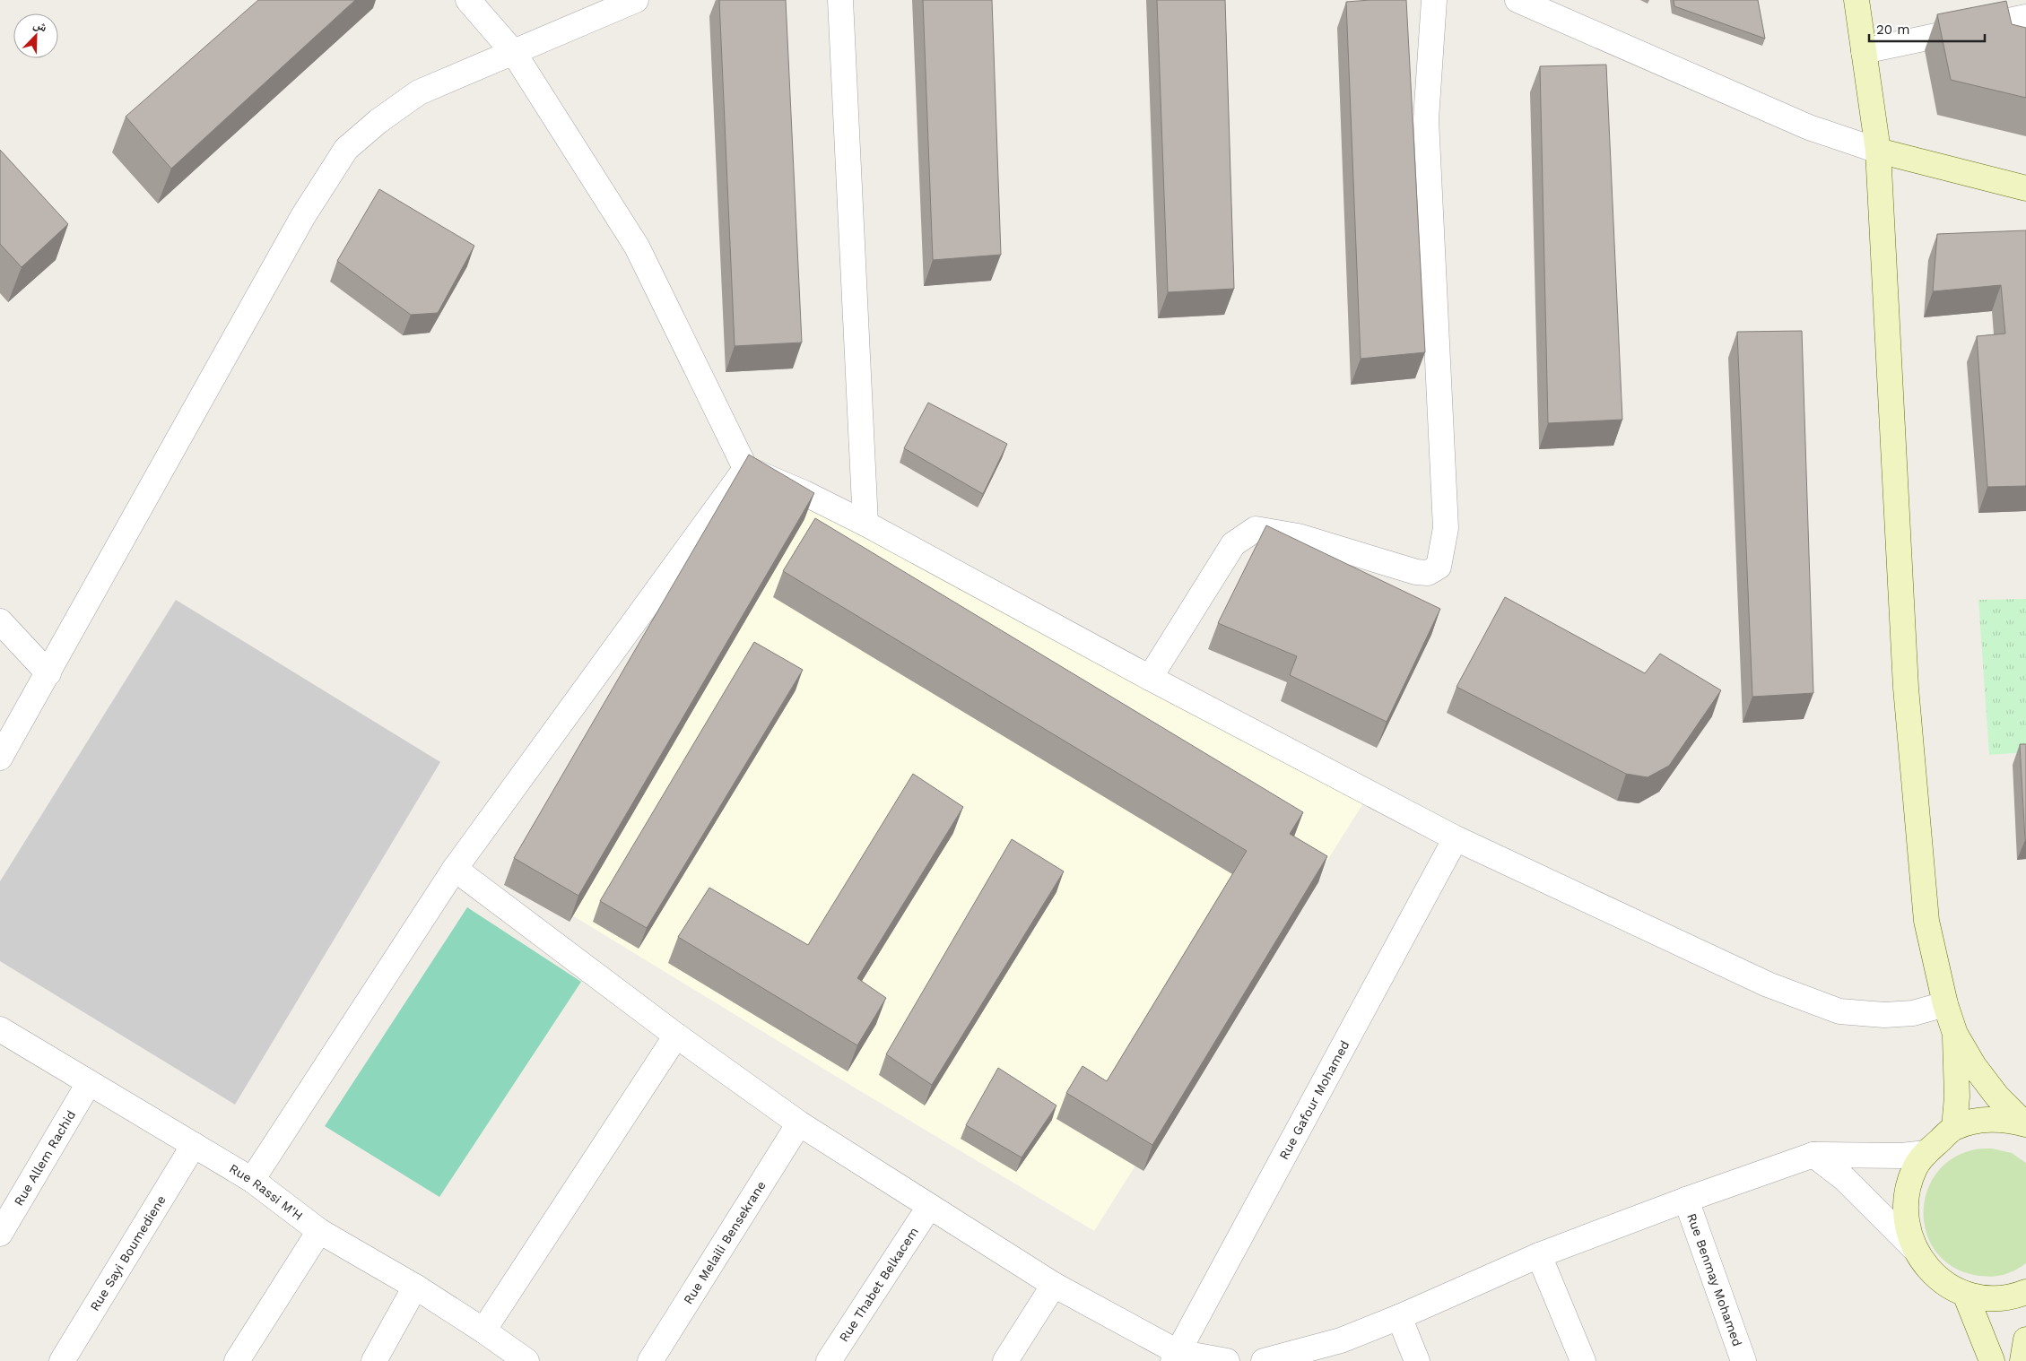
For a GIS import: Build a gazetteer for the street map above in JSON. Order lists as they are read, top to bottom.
{
  "streets": {
    "street": [
      "Rue Gafour Mohamed",
      "Rue Allem Rachid",
      "Rue Rassi M'H",
      "Rue Melaili Bensekrane",
      "Rue Sayi Boumediene",
      "Rue Benmay Mohamed",
      "Rue Thabet Belkacem"
    ]
  },
  "crossings": [
    ["Rue Allem Rachid", "Rue Rassi M'H"],
    ["Rue Rassi M'H", "Rue Sayi Boumediene"]
  ],
  "scale_bar": "20 m",
  "north": "top right"
}
